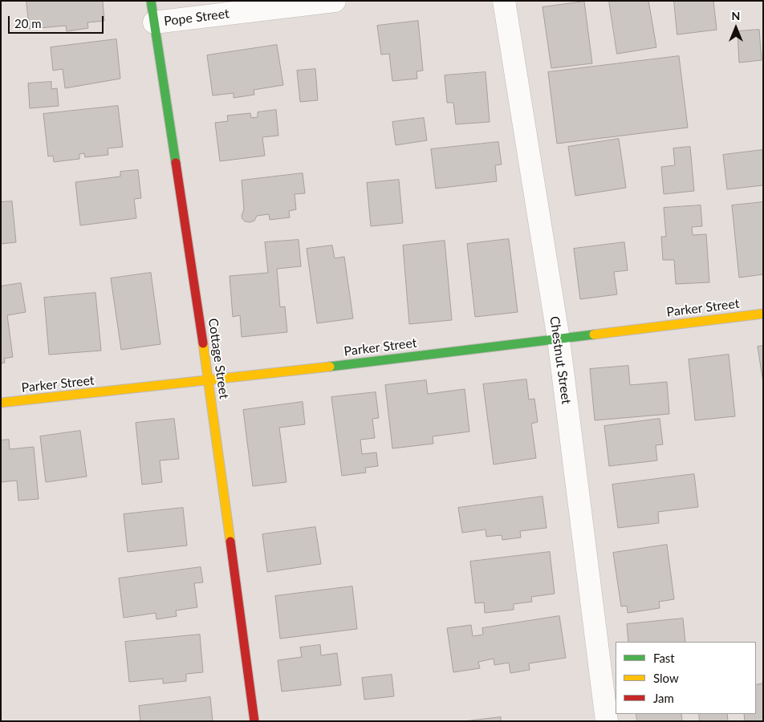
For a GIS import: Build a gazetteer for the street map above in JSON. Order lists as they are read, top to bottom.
{
  "streets": {
    "main road": ["Parker Street", "Cottage Street"],
    "street": ["Pope Street", "Chestnut Street"]
  },
  "crossings": [
    ["Pope Street", "Cottage Street"],
    ["Parker Street", "Cottage Street"],
    ["Parker Street", "Chestnut Street"]
  ],
  "legend": ["Fast", "Slow", "Jam"],
  "scale_bar": "20 m",
  "north": "top"
}
